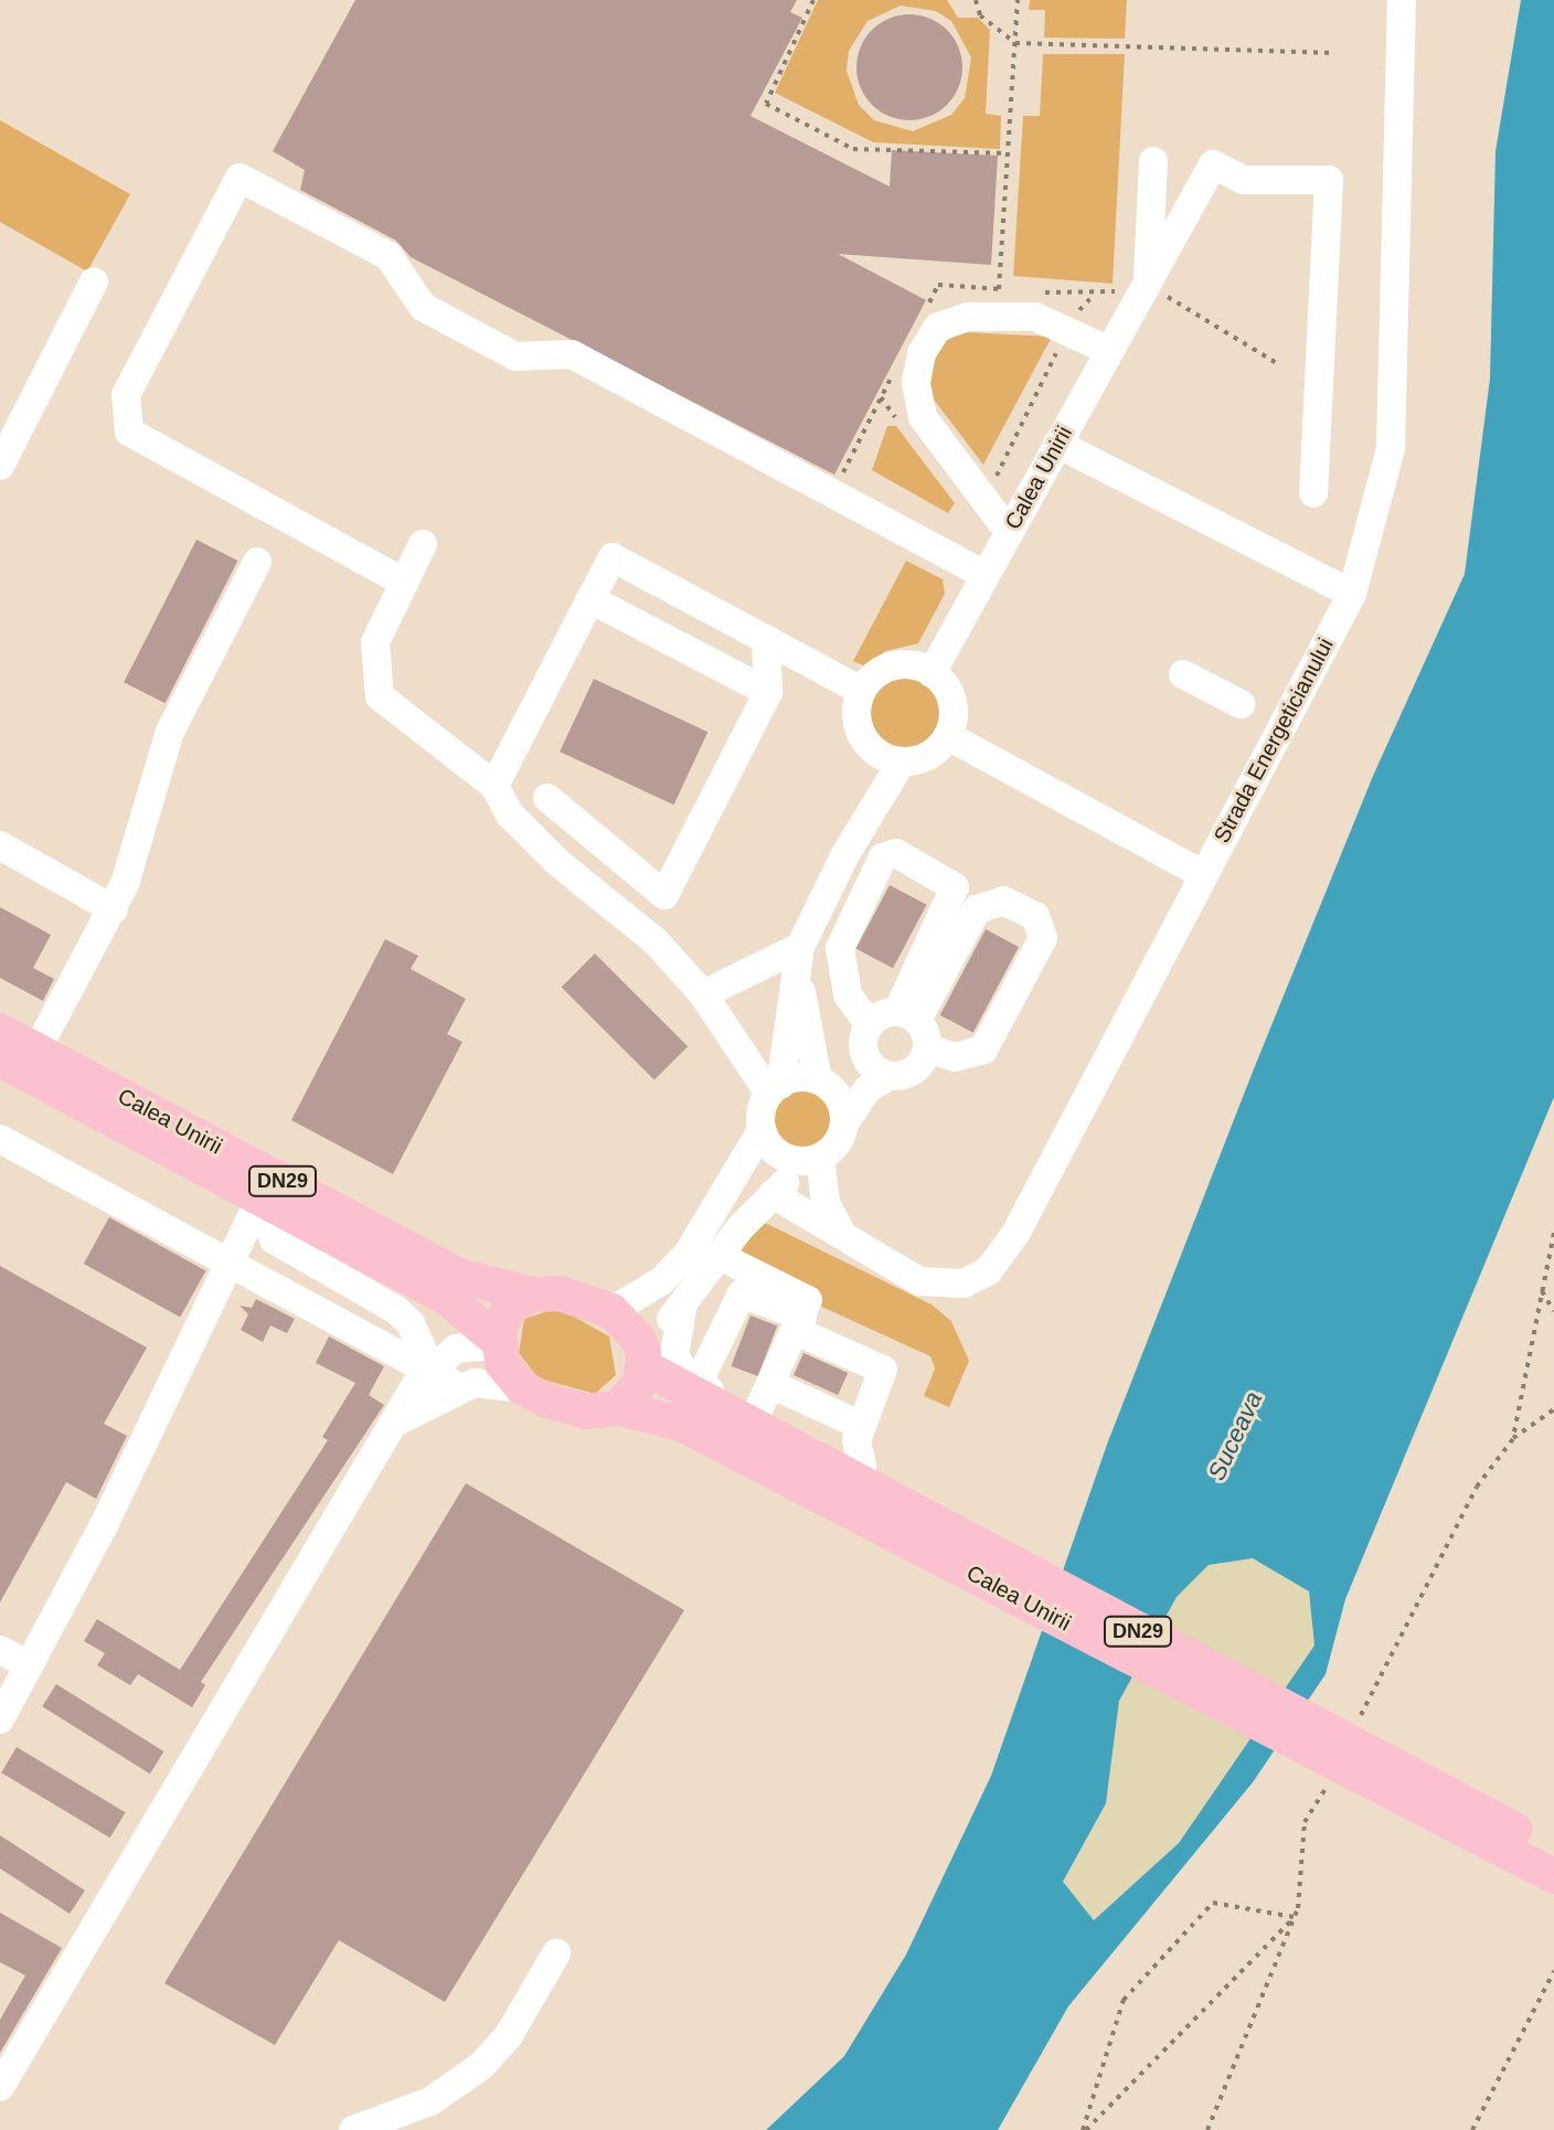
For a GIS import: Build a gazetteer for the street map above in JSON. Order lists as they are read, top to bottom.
{
  "streets": {
    "main road": ["Calea Unirii", "DN29"],
    "street": ["Strada Energeticianului"]
  },
  "crossings": [
    ["Calea Unirii", "DN29"]
  ],
  "water": ["Suceava"]
}
